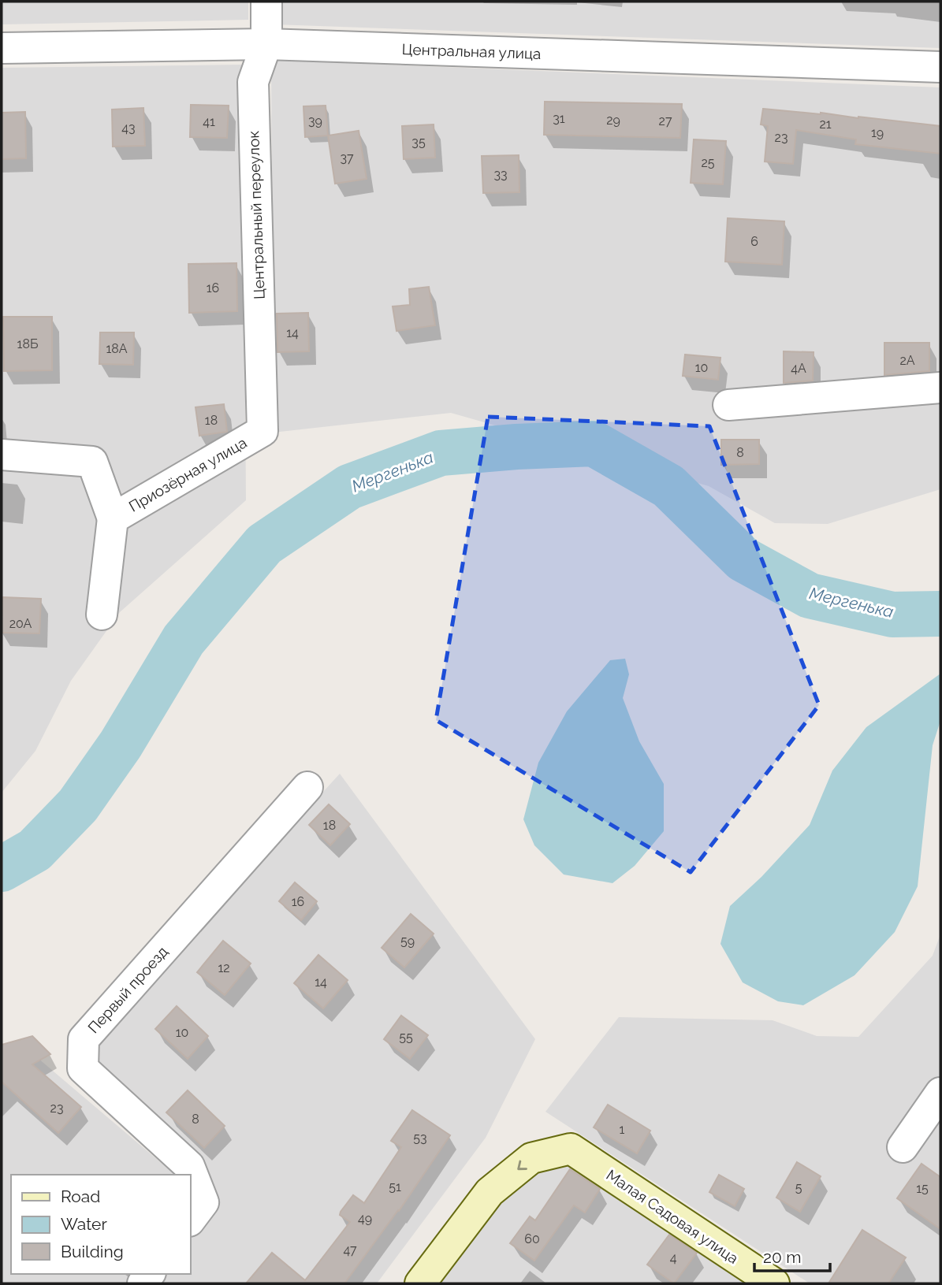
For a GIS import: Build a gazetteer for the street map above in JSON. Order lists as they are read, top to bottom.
{
  "streets": {
    "main road": ["Малая Садовая улица"],
    "street": [
      "Центральная улица",
      "Центральный переулок",
      "Приозёрная улица",
      "Первый проезд"
    ]
  },
  "crossings": [
    ["Центральная улица", "Центральный переулок"],
    ["Центральный переулок", "Приозёрная улица"]
  ],
  "water": ["Мергенька"],
  "house_numbers": [
    "31",
    "29",
    "39",
    "27",
    "41",
    "21",
    "43",
    "19",
    "23",
    "35",
    "37",
    "25",
    "33",
    "6",
    "16",
    "14",
    "18Б",
    "18А",
    "2А",
    "10",
    "4А",
    "18",
    "8",
    "20А",
    "18",
    "16",
    "59",
    "12",
    "14",
    "10",
    "55",
    "23",
    "8",
    "1",
    "53",
    "51",
    "5",
    "15",
    "49",
    "60",
    "47",
    "4"
  ],
  "legend": ["Road", "Water", "Building"],
  "scale_bar": "20 m"
}
